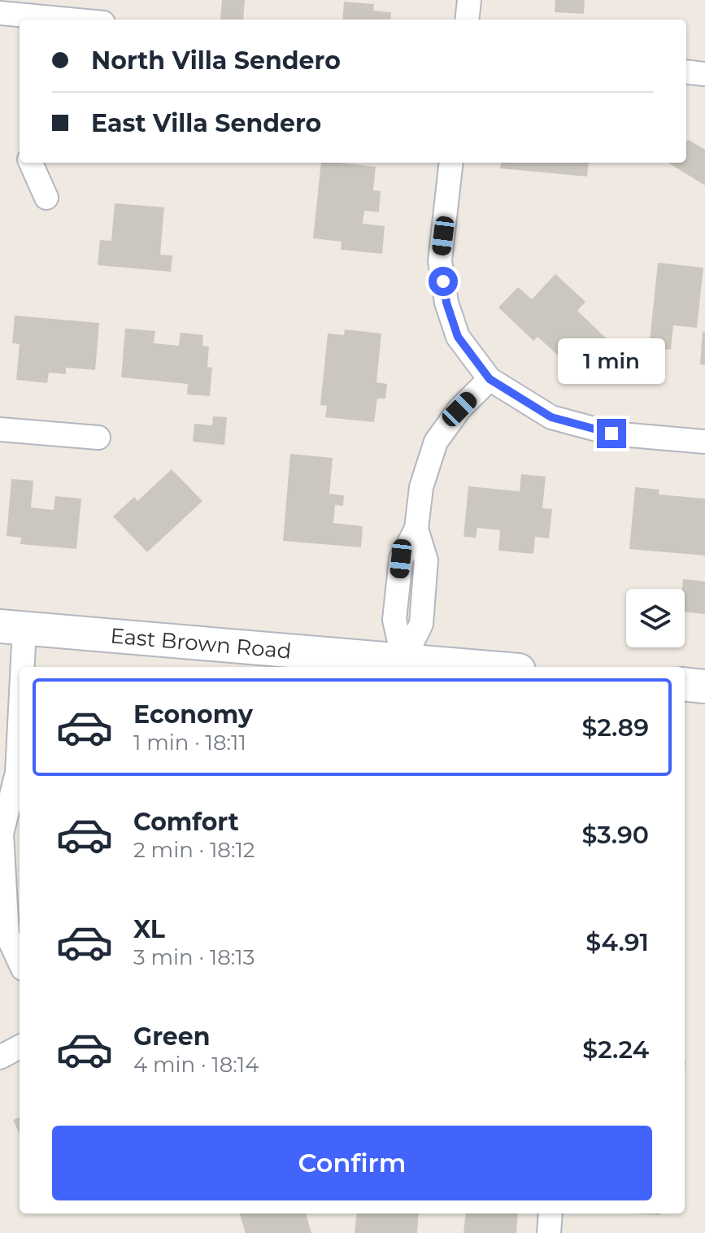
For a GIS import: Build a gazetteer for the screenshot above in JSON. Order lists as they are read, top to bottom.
{
  "streets": {
    "main road": ["East Brown Road"]
  },
  "page": {
    "banner": ["North Villa Sendero", "East Villa Sendero"],
    "bubble": "1 min",
    "list": [
      {
        "name": "Economy",
        "note": "1 min · 18:11",
        "value": "$2.89"
      },
      {
        "name": "Comfort",
        "note": "2 min · 18:12",
        "value": "$3.90"
      },
      {
        "name": "XL",
        "note": "3 min · 18:13",
        "value": "$4.91"
      },
      {
        "name": "Green",
        "note": "4 min · 18:14",
        "value": "$2.24"
      }
    ],
    "buttons": "Confirm"
  }
}
